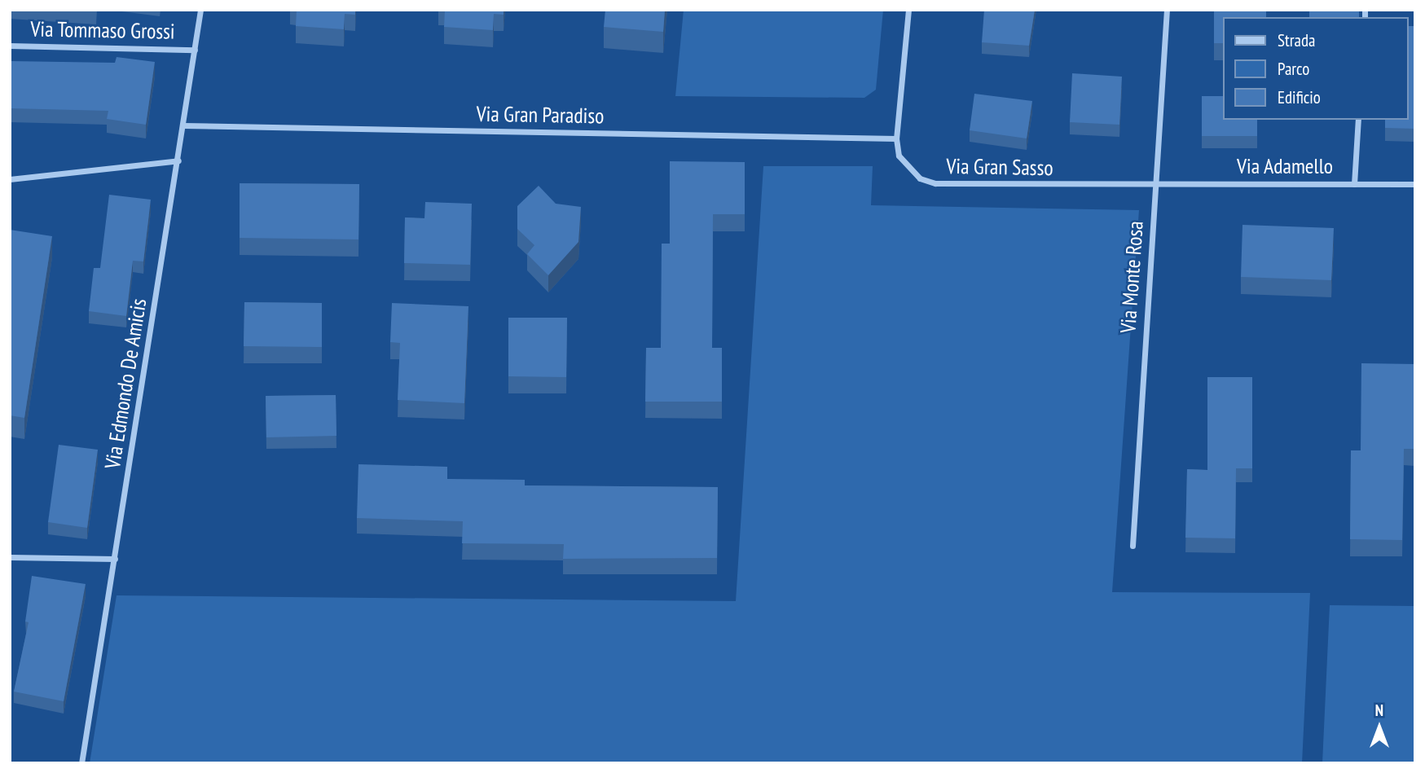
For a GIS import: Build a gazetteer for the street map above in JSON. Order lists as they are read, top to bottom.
{
  "streets": {
    "street": [
      "Via Tommaso Grossi",
      "Via Gran Paradiso",
      "Via Adamello",
      "Via Gran Sasso",
      "Via Monte Rosa",
      "Via Edmondo De Amicis"
    ]
  },
  "crossings": [
    ["Via Tommaso Grossi", "Via Edmondo De Amicis"],
    ["Via Gran Paradiso", "Via Gran Sasso"],
    ["Via Gran Paradiso", "Via Edmondo De Amicis"],
    ["Via Adamello", "Via Gran Sasso"],
    ["Via Adamello", "Via Monte Rosa"],
    ["Via Gran Sasso", "Via Monte Rosa"]
  ],
  "legend": ["Strada", "Parco", "Edificio"],
  "north": "top"
}
